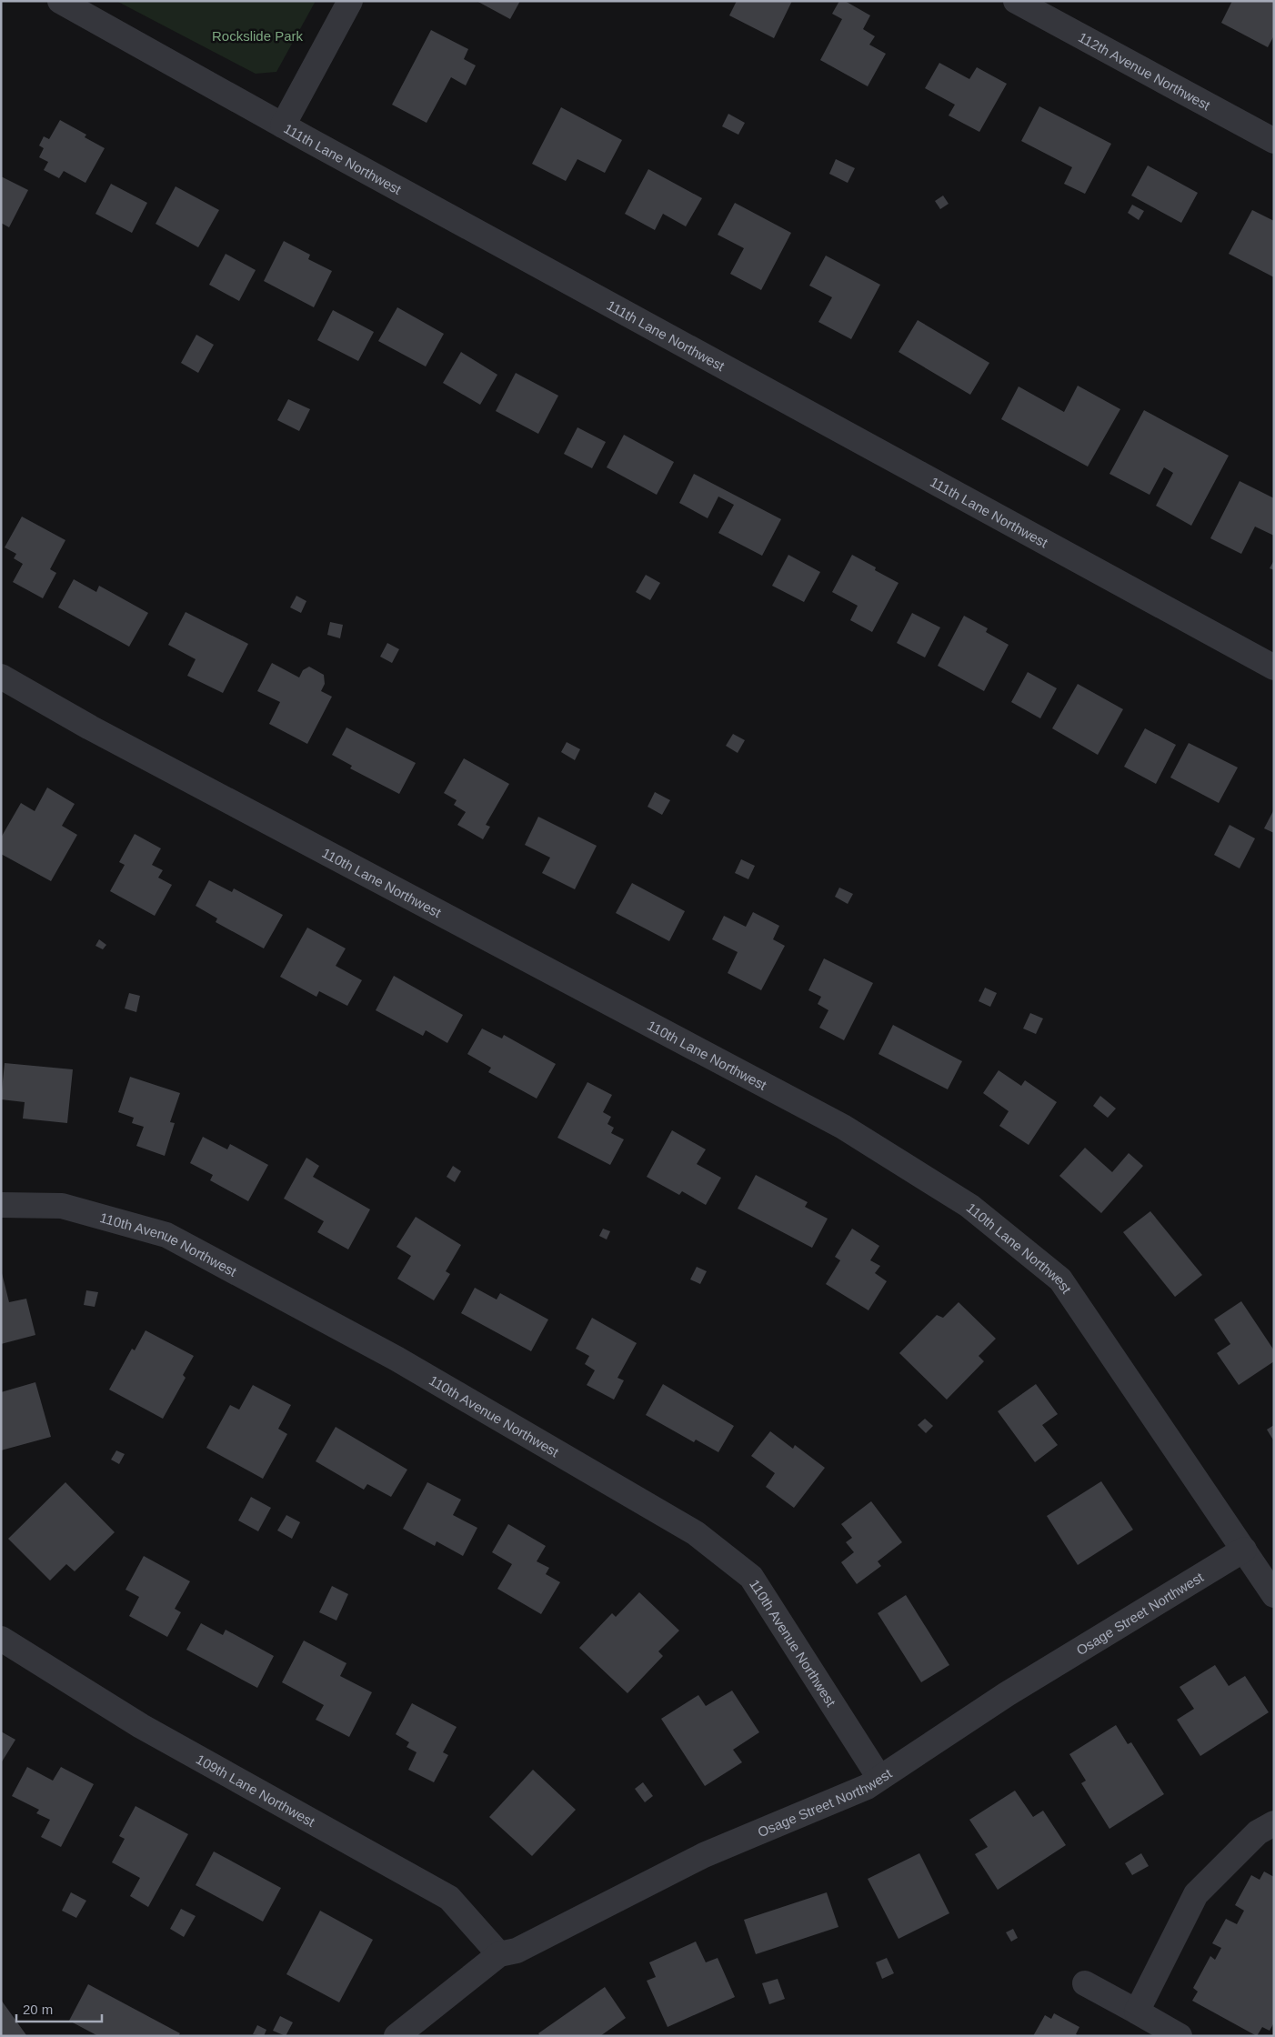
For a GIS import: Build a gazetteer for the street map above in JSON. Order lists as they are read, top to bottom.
{
  "streets": {
    "street": [
      "112th Avenue Northwest",
      "111th Lane Northwest",
      "110th Lane Northwest",
      "110th Avenue Northwest",
      "Osage Street Northwest",
      "109th Lane Northwest"
    ]
  },
  "crossings": [
    ["110th Lane Northwest", "Osage Street Northwest"],
    ["110th Avenue Northwest", "Osage Street Northwest"],
    ["Osage Street Northwest", "109th Lane Northwest"]
  ],
  "parks": ["Rockslide Park"],
  "scale_bar": "20 m"
}
